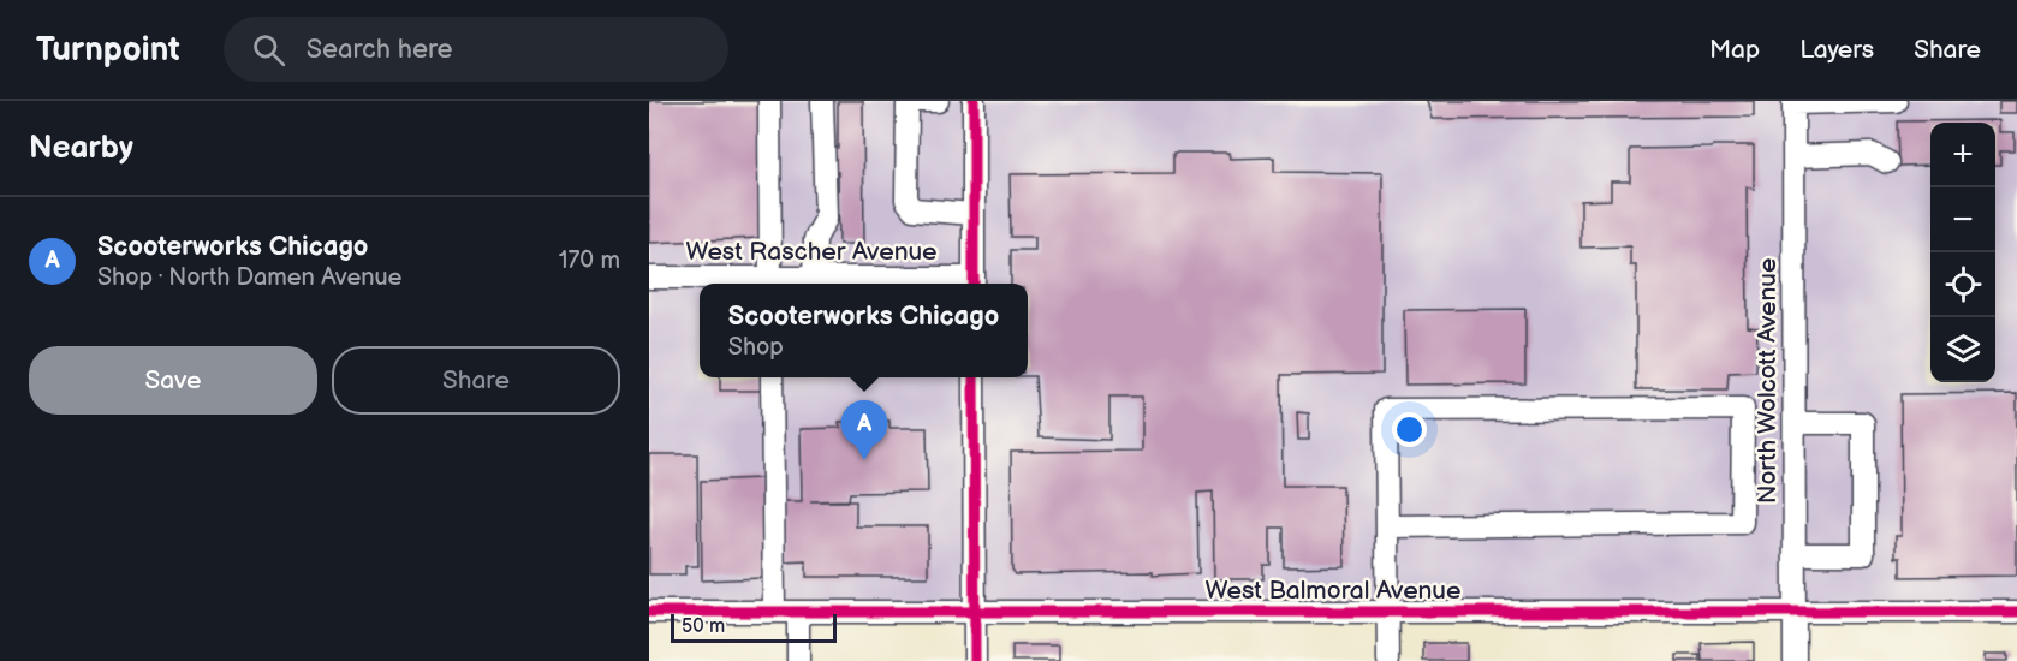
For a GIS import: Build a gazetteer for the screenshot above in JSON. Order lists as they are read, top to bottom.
{
  "streets": {
    "street": ["West Rascher Avenue", "North Wolcott Avenue", "West Balmoral Avenue"]
  },
  "crossings": [
    ["North Wolcott Avenue", "West Balmoral Avenue"]
  ],
  "scale_bar": "50 m",
  "page": {
    "header": "Turnpoint",
    "search": "Search here",
    "nav": ["Map", "Layers", "Share"],
    "heading": "Nearby",
    "map_buttons": ["+", "−"],
    "list": [
      {
        "mark": "A",
        "name": "Scooterworks Chicago",
        "note": "Shop · North Damen Avenue",
        "value": "170 m"
      }
    ],
    "popup": ["Scooterworks Chicago", "Shop"],
    "buttons": ["Save", "Share"],
    "pins": "A",
    "scale": "50 m"
  }
}
